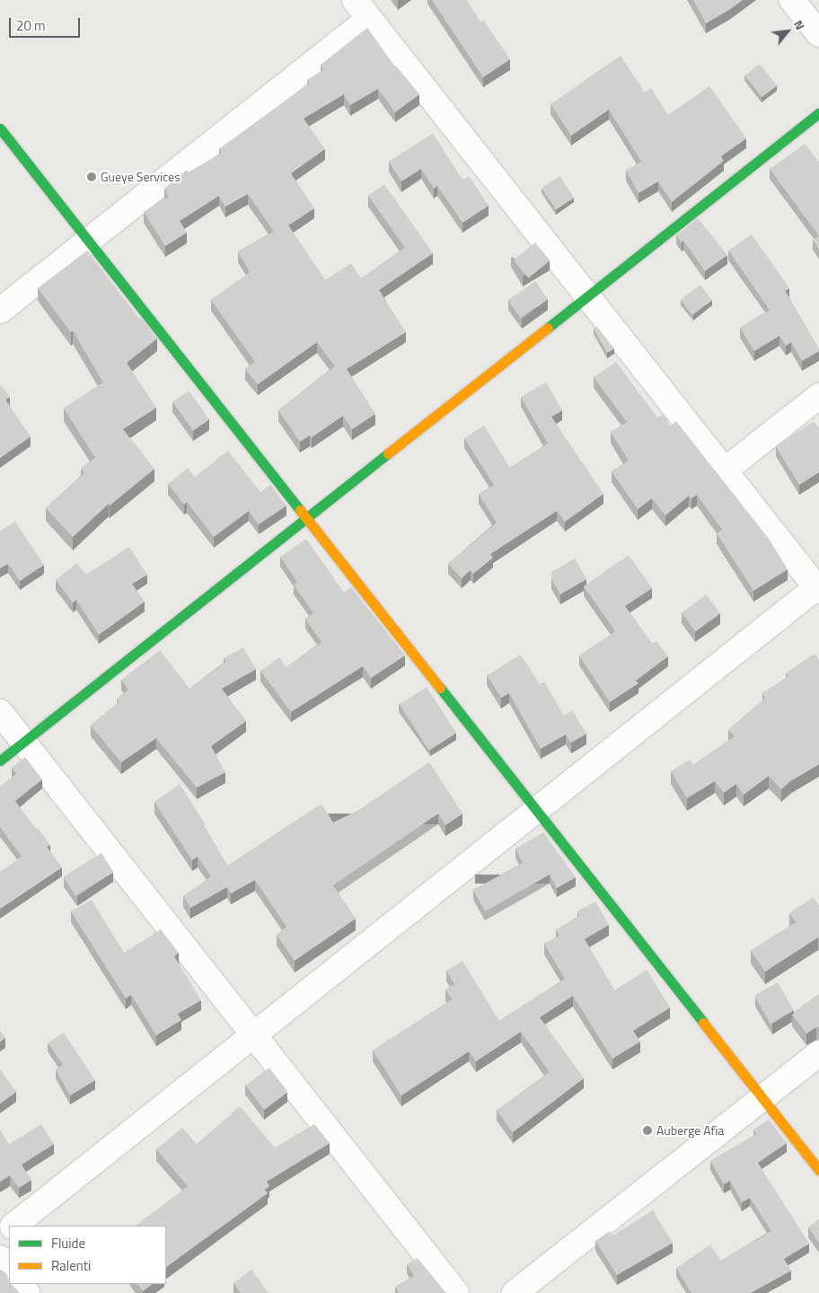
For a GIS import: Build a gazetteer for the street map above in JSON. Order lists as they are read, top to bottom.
{
  "places": ["Gueye Services", "Auberge Afia"],
  "legend": ["Fluide", "Ralenti"],
  "scale_bar": "20 m",
  "north": "top right"
}
